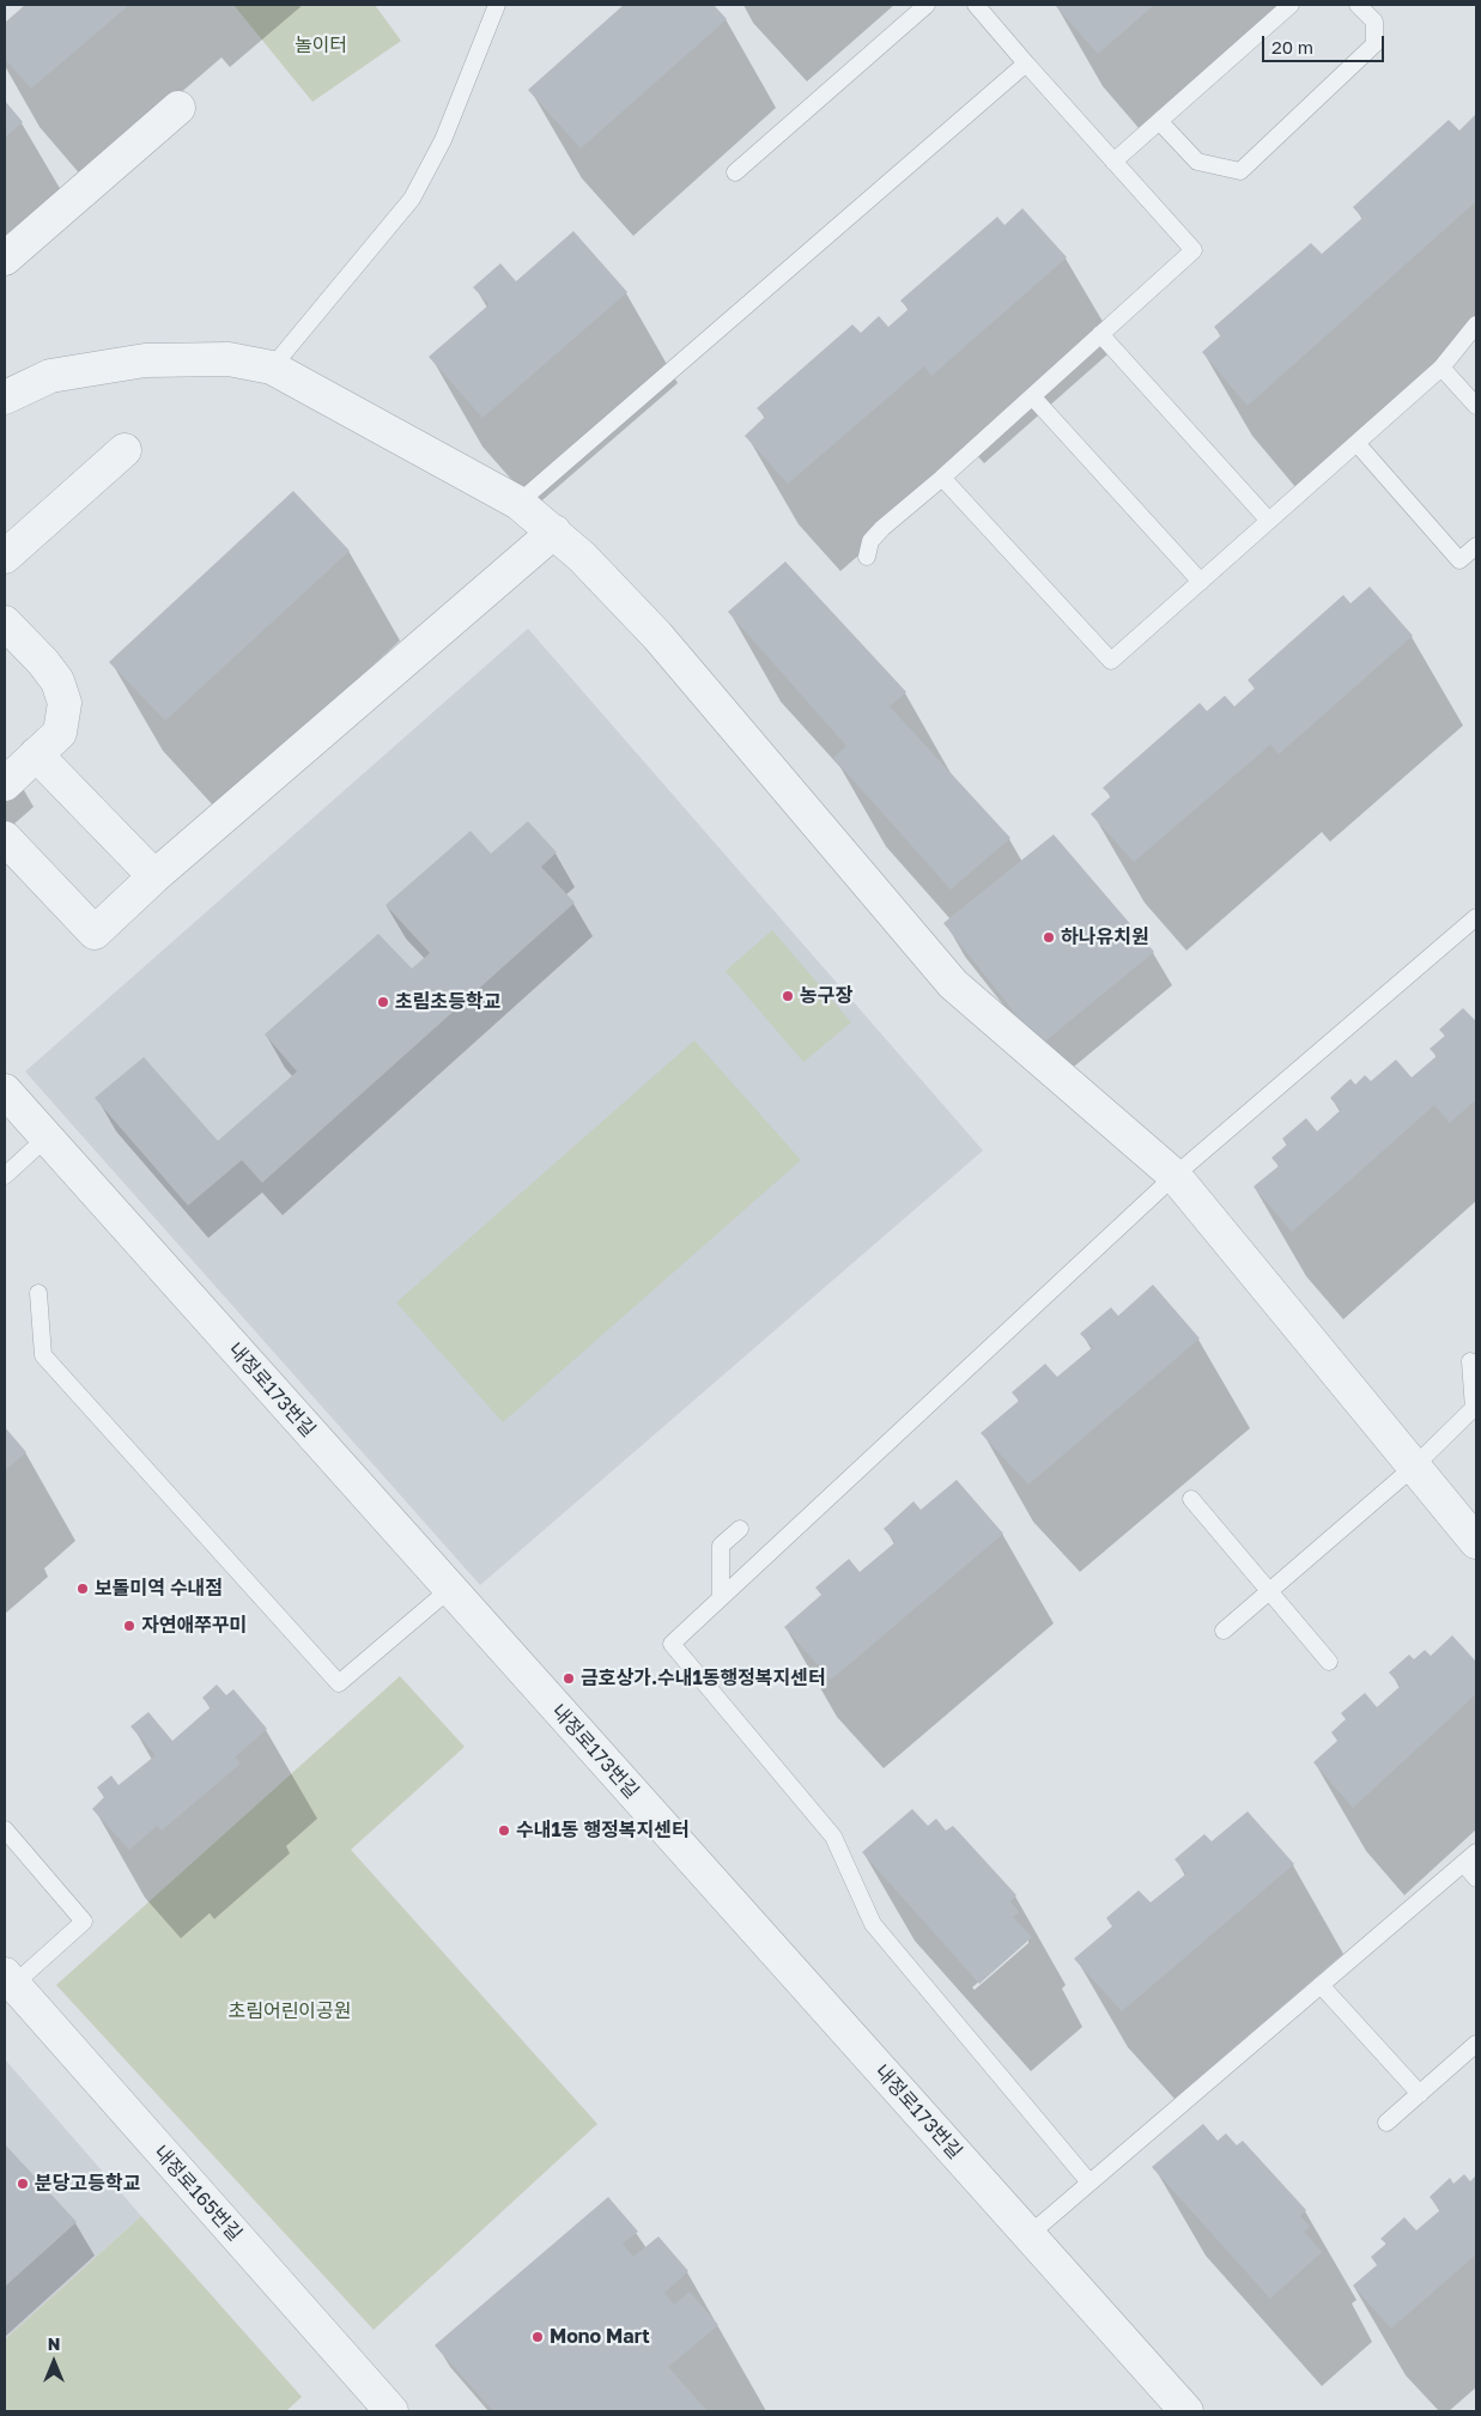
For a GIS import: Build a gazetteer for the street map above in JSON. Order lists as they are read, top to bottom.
{
  "streets": {
    "street": ["내정로173번길", "내정로165번길"]
  },
  "parks": ["놀이터", "초림어린이공원"],
  "places": [
    "하나유치원",
    "농구장",
    "초림초등학교",
    "보돌미역 수내점",
    "자연애쭈꾸미",
    "금호상가.수내1동행정복지센터",
    "수내1동 행정복지센터",
    "분당고등학교",
    "Mono Mart"
  ],
  "scale_bar": "20 m",
  "north": "top"
}
